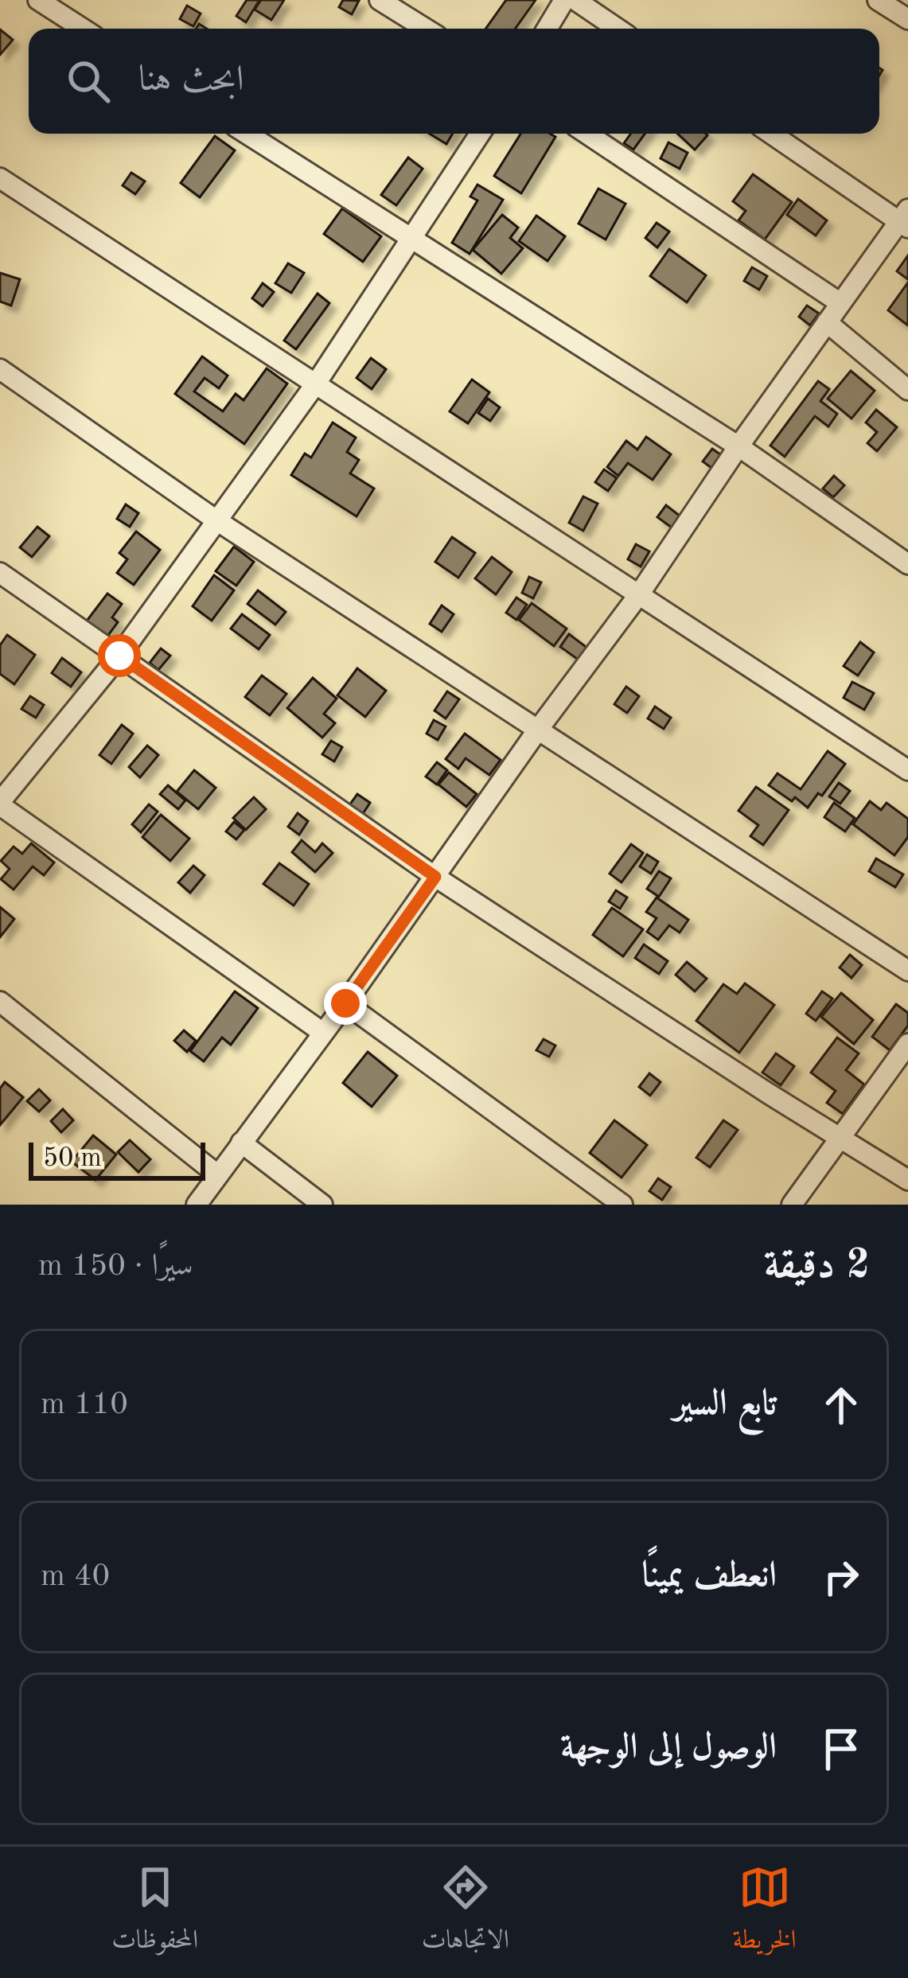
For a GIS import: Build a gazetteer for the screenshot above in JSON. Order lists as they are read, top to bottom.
{
  "scale_bar": "50 m",
  "page": {
    "search": "ابحث هنا",
    "scale": "50 m",
    "heading": ["2 دقيقة", "سيرًا · 150 m"],
    "list": [
      ["تابع السير", "110 m"],
      ["انعطف يمينًا", "40 m"],
      "الوصول إلى الوجهة"
    ],
    "nav": ["الخريطة", "الاتجاهات", "المحفوظات"]
  }
}
